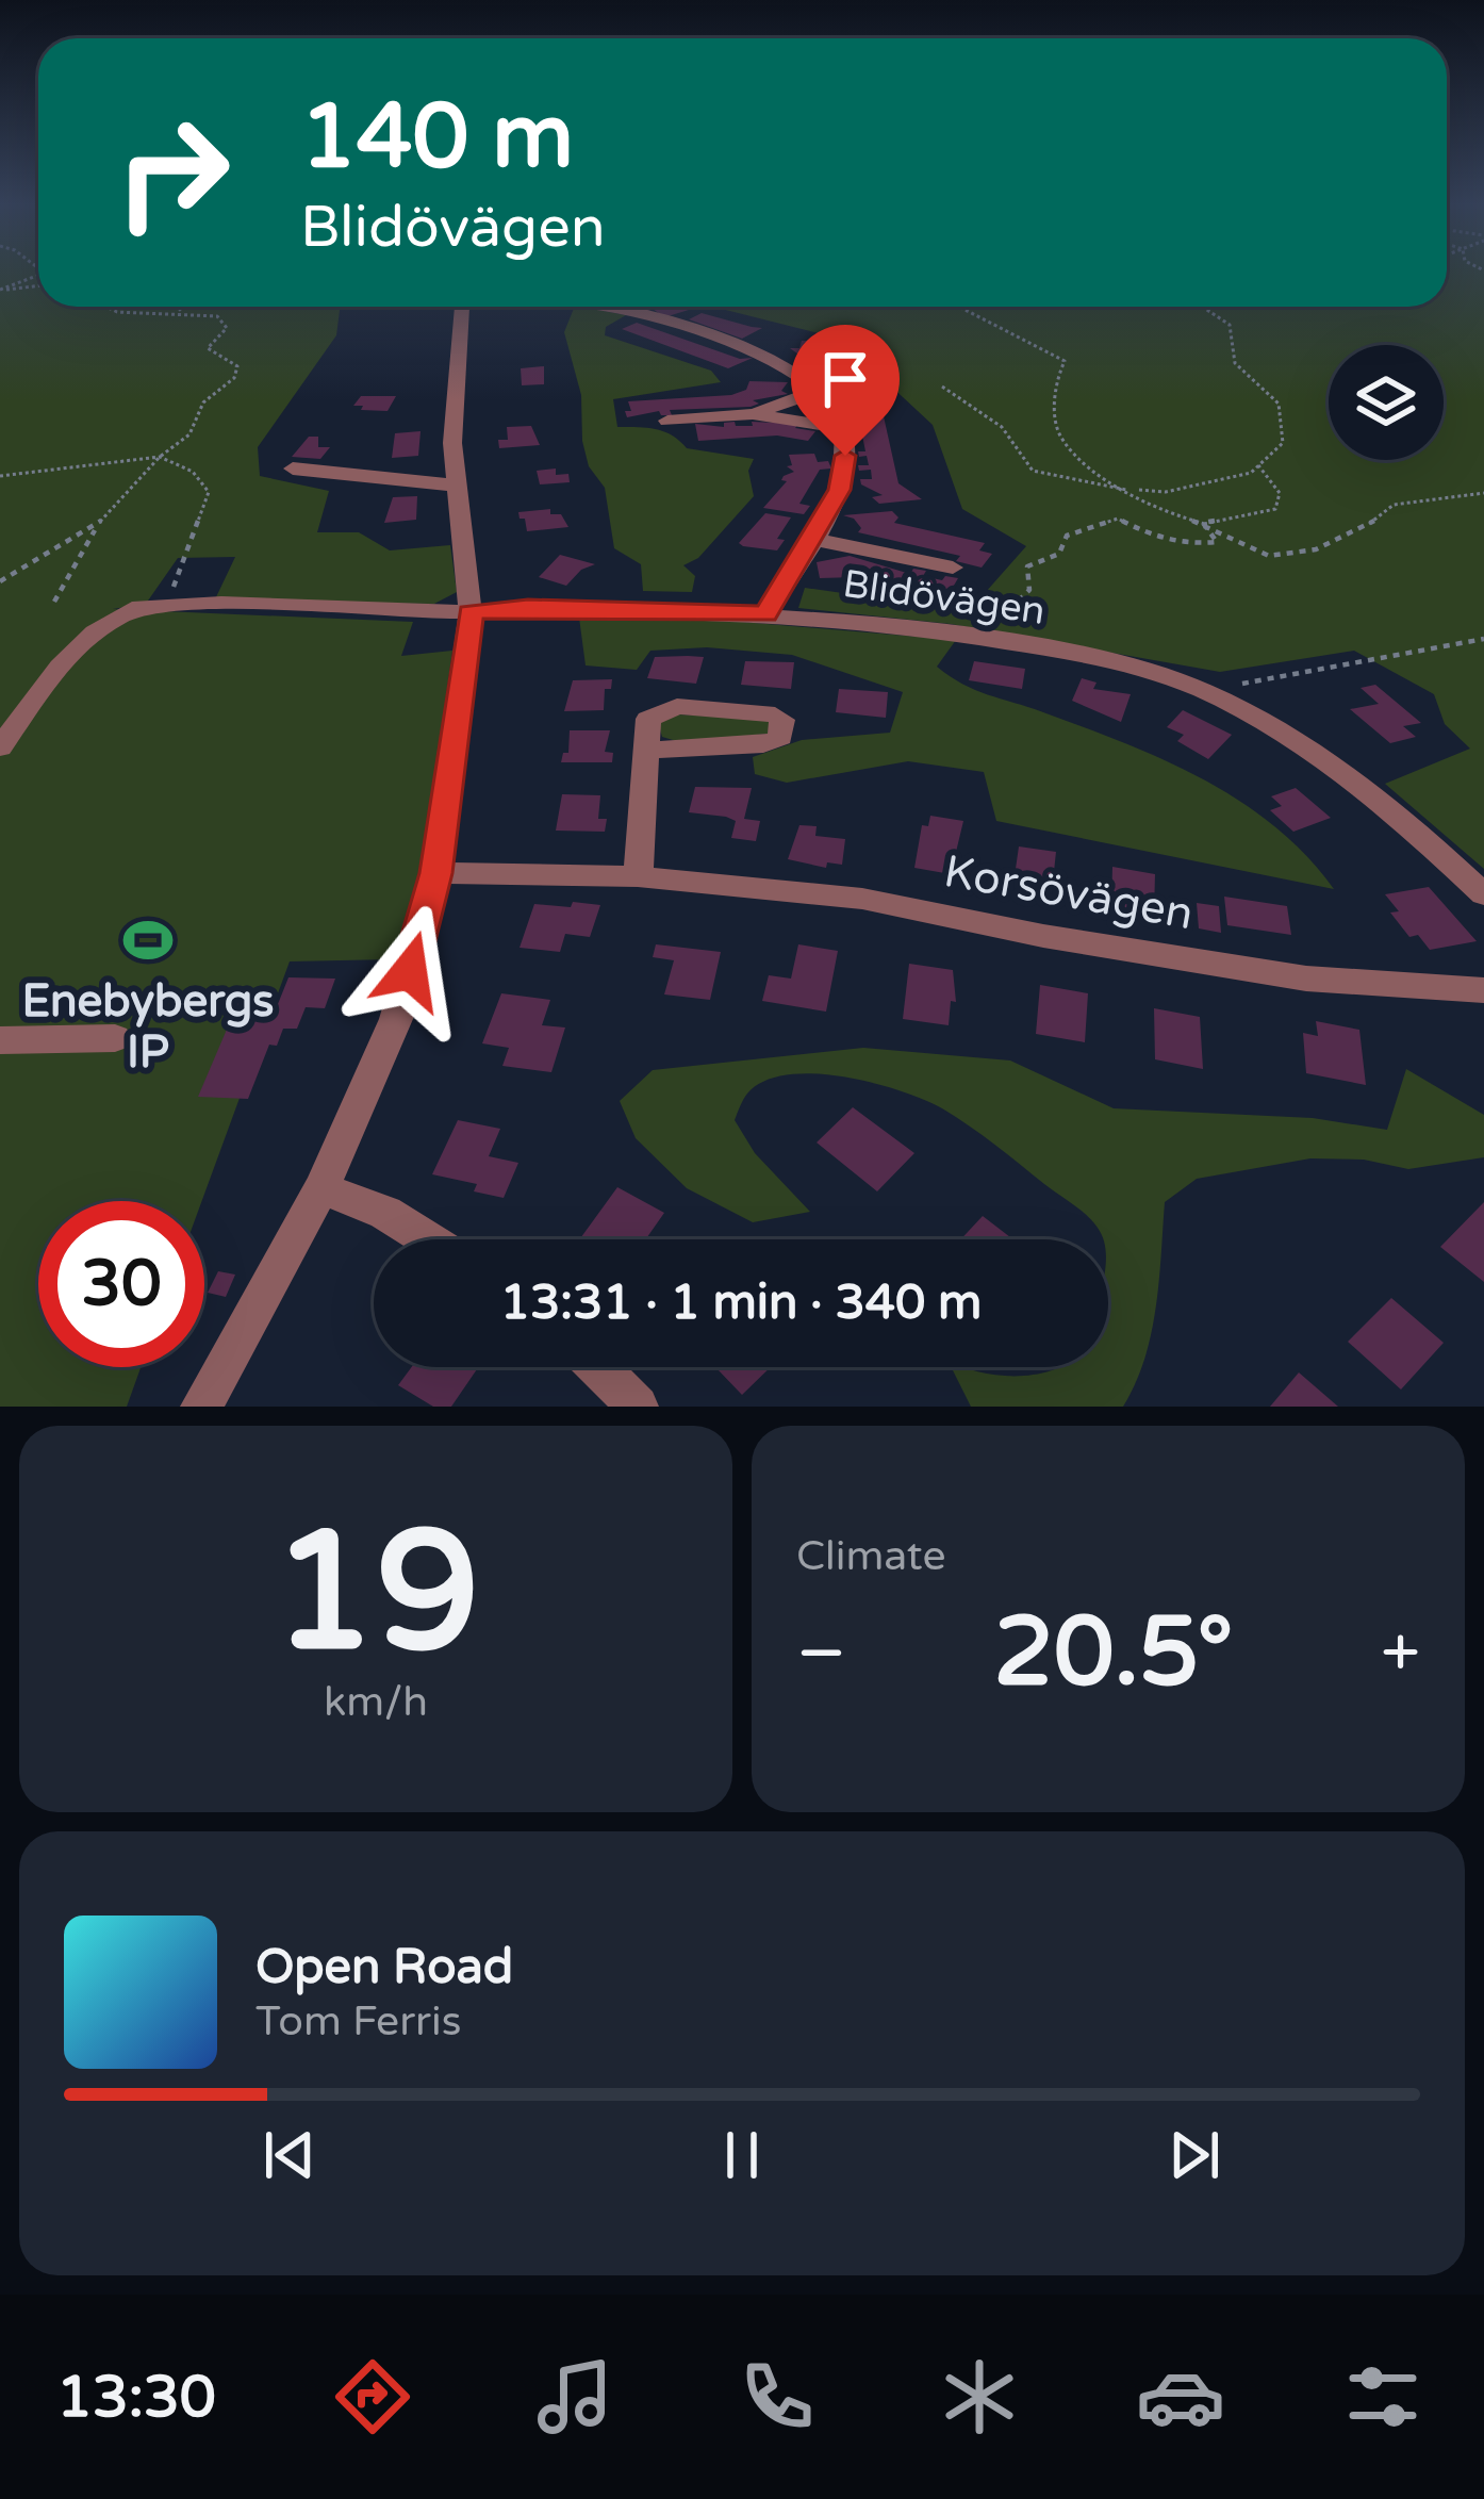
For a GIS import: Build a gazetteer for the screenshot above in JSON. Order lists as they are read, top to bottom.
{
  "streets": {
    "street": ["Blidövägen", "Korsövägen"]
  },
  "places": {
    "sports": ["Enebybergs IP"]
  },
  "page": {
    "turn": ["140 m", "Blidövägen"],
    "limit": "30",
    "trip": "13:31 · 1 min · 340 m",
    "tile": [
      ["19", "km/h"],
      "Climate"
    ],
    "heat": ["−", "20.5°", "+"],
    "song": ["Open Road", "Tom Ferris"],
    "tabs": "13:30"
  }
}
